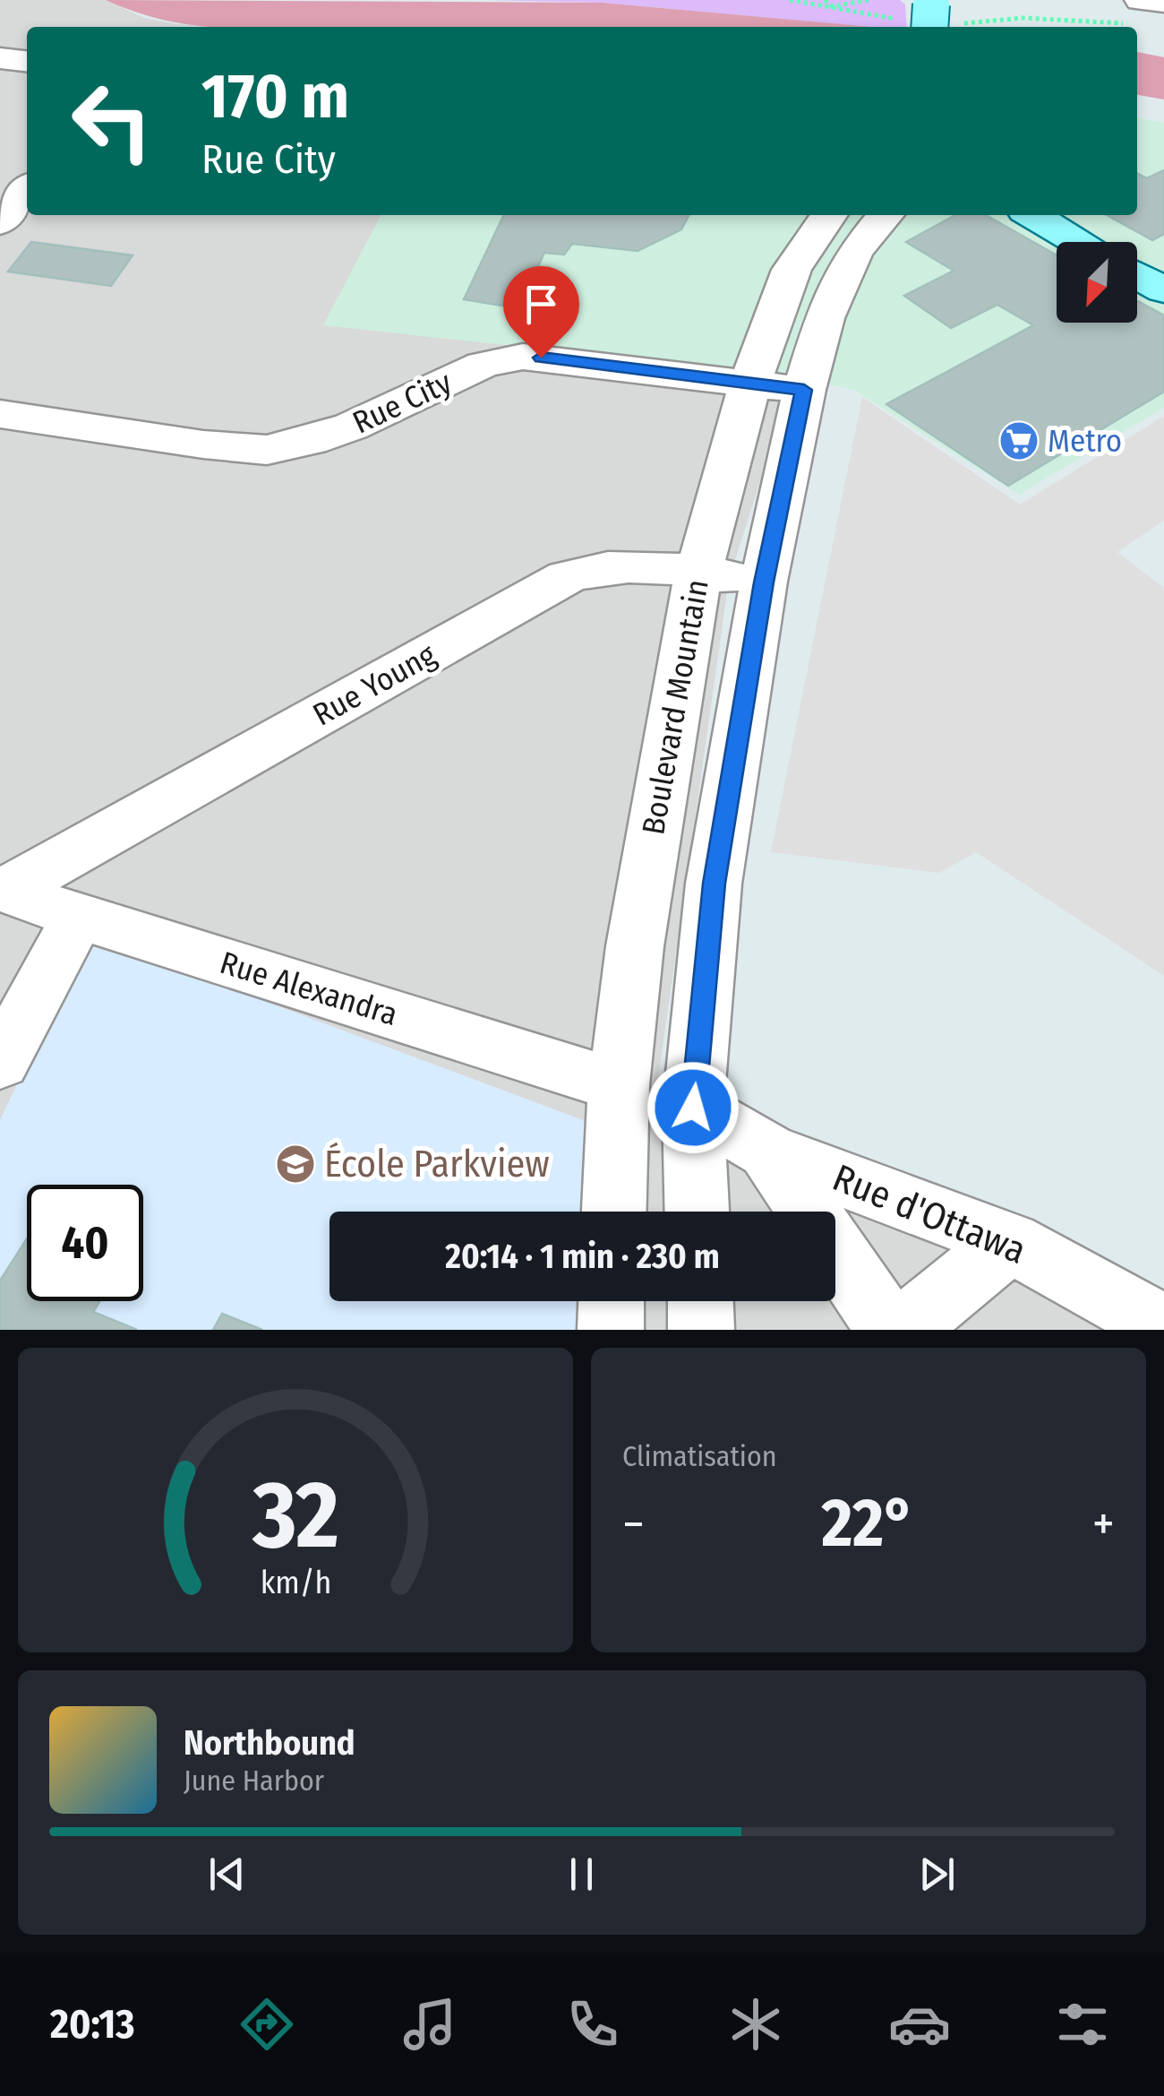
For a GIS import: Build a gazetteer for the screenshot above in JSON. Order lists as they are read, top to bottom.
{
  "streets": {
    "street": [
      "Rue City",
      "Rue Young",
      "Boulevard Mountain",
      "Rue Alexandra",
      "Rue d'Ottawa"
    ]
  },
  "crossings": [
    ["Rue City", "Boulevard Mountain"],
    ["Rue Young", "Boulevard Mountain"],
    ["Rue Young", "Rue Alexandra"],
    ["Boulevard Mountain", "Rue Alexandra"],
    ["Boulevard Mountain", "Rue d'Ottawa"]
  ],
  "places": {
    "supermarket": ["Metro"],
    "school or university": ["École Parkview"]
  },
  "north": "bottom left",
  "page": {
    "turn": ["170 m", "Rue City"],
    "limit": "40",
    "trip": "20:14 · 1 min · 230 m",
    "tile": "Climatisation",
    "heat": ["−", "22°", "+"],
    "song": ["Northbound", "June Harbor"],
    "tabs": "20:13",
    "gauge": ["32", "km/h"]
  }
}
